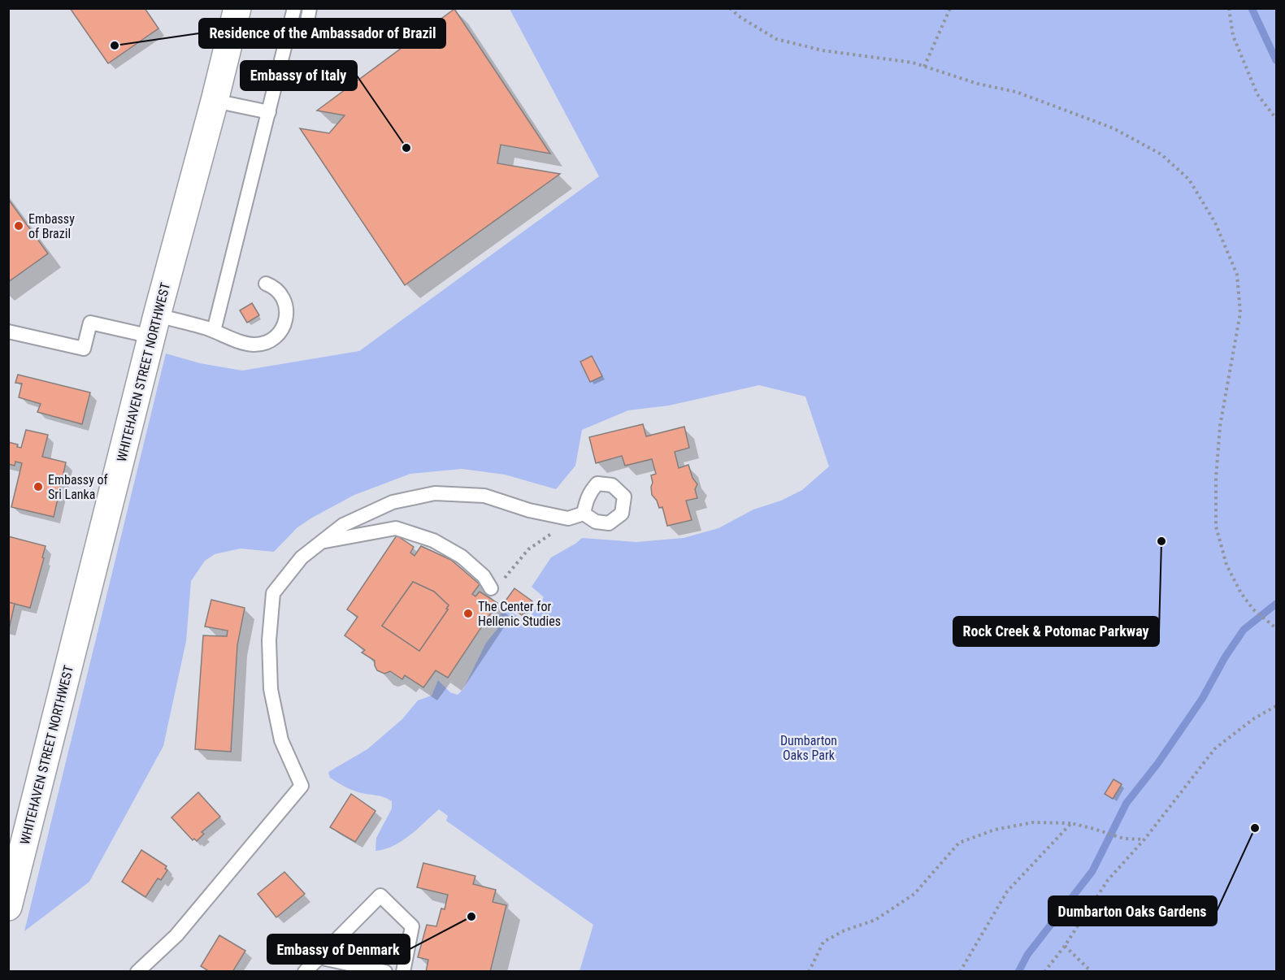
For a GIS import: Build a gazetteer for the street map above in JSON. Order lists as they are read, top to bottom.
{
  "streets": {
    "street": ["WHITEHAVEN STREET NORTHWEST"]
  },
  "parks": ["Dumbarton Oaks Park"],
  "places": [
    "Residence of the Ambassador of Brazil",
    "Embassy of Italy",
    "Embassy of Brazil",
    "Embassy of Sri Lanka",
    "Rock Creek & Potomac Parkway",
    "The Center for Hellenic Studies",
    "Dumbarton Oaks Gardens",
    "Embassy of Denmark"
  ]
}
